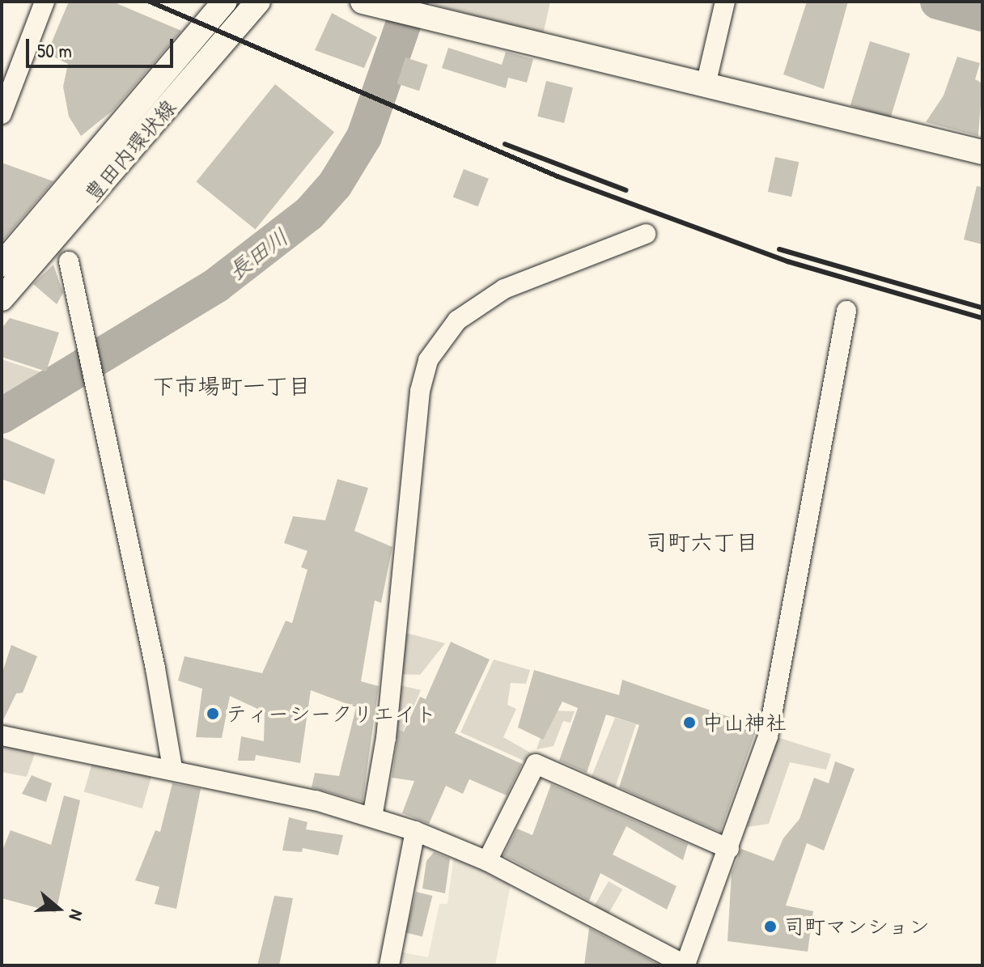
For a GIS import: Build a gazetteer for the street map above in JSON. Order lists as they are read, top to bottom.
{
  "streets": {
    "street": ["豊田内環状線"]
  },
  "districts": ["下市場町一丁目", "司町六丁目"],
  "water": ["長田川"],
  "places": ["ティーシークリエイト", "中山神社", "司町マンション"],
  "scale_bar": "50 m",
  "north": "right"
}
